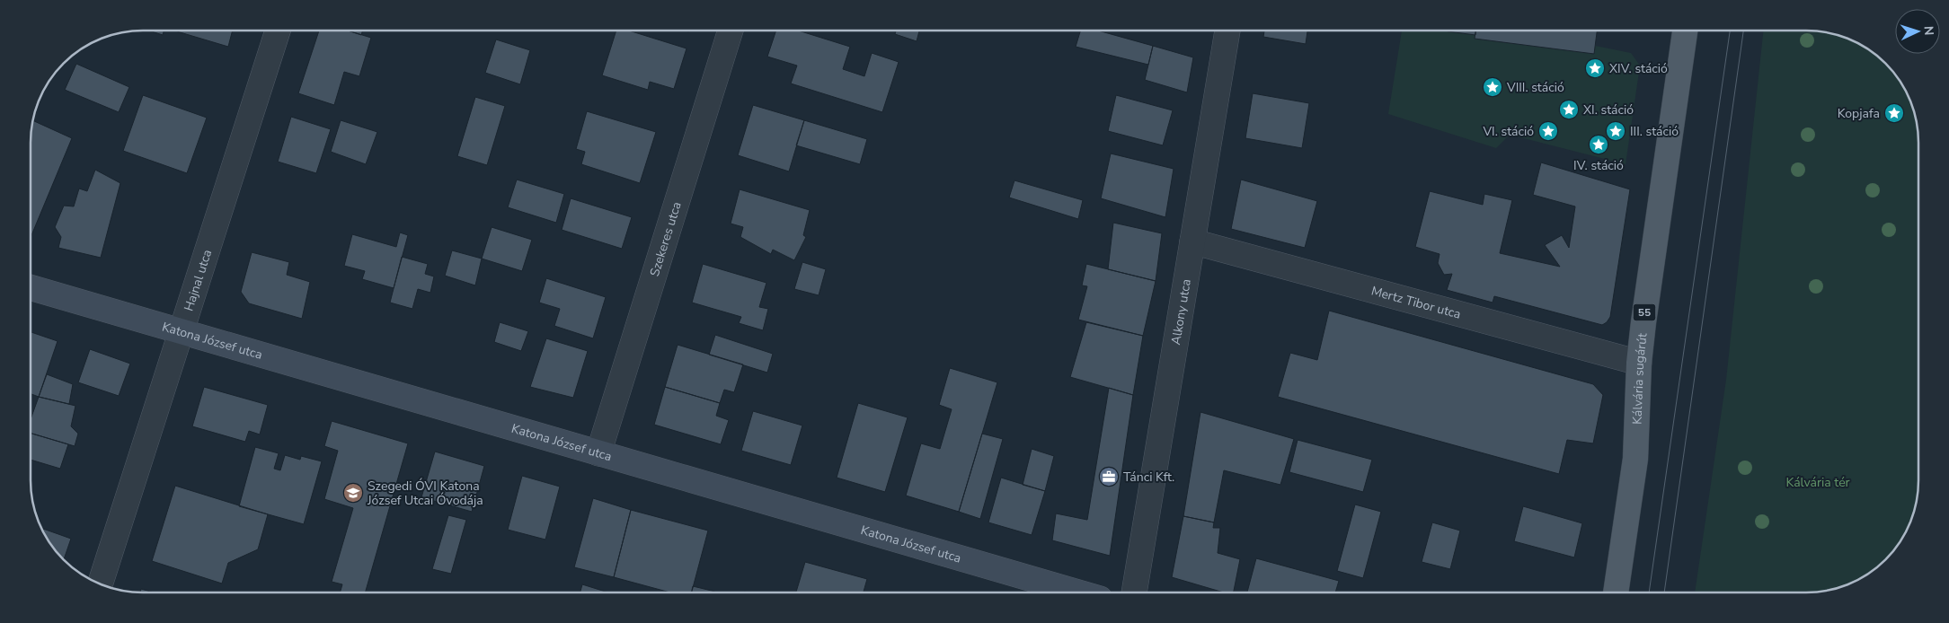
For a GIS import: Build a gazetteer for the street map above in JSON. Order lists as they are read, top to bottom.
{
  "streets": {
    "main road": ["55", "Kálvária sugárút"],
    "street": [
      "Szekeres utca",
      "Hajnal utca",
      "Mertz Tibor utca",
      "Alkony utca",
      "Katona József utca"
    ]
  },
  "crossings": [
    ["Szekeres utca", "Katona József utca"],
    ["Hajnal utca", "Katona József utca"],
    ["Mertz Tibor utca", "Alkony utca"],
    ["Mertz Tibor utca", "Kálvária sugárút"]
  ],
  "parks": ["Kálvária tér"],
  "places": {
    "place": [
      "XIV. stáció",
      "VIII. stáció",
      "XI. stáció",
      "Kopjafa",
      "VI. stáció",
      "III. stáció",
      "IV. stáció"
    ],
    "office": ["Tánci Kft."],
    "school or university": ["Szegedi ÓVI Katona József Utcai Óvodája"]
  },
  "north": "right"
}
